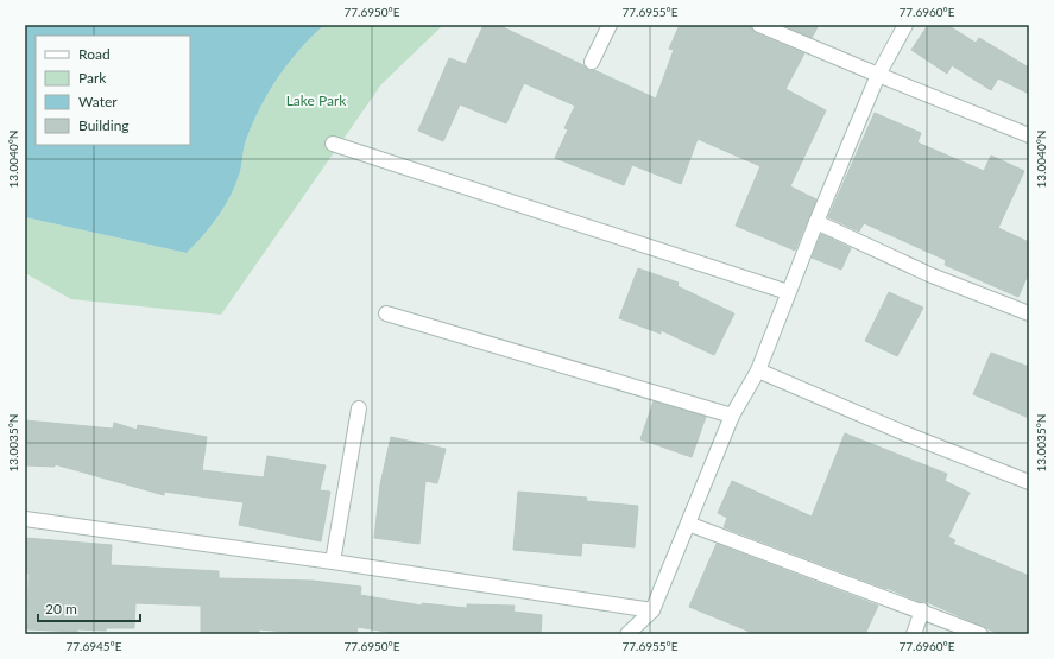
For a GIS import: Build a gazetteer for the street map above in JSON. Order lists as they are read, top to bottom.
{
  "parks": ["Lake Park"],
  "legend": [
    "Road",
    "Park",
    "Water",
    "Building"
  ],
  "scale_bar": "20 m",
  "coordinates": [
    "77.6950°E",
    "77.6955°E",
    "77.6960°E",
    "13.0040°N",
    "13.0035°N",
    "77.6945°E"
  ]
}
